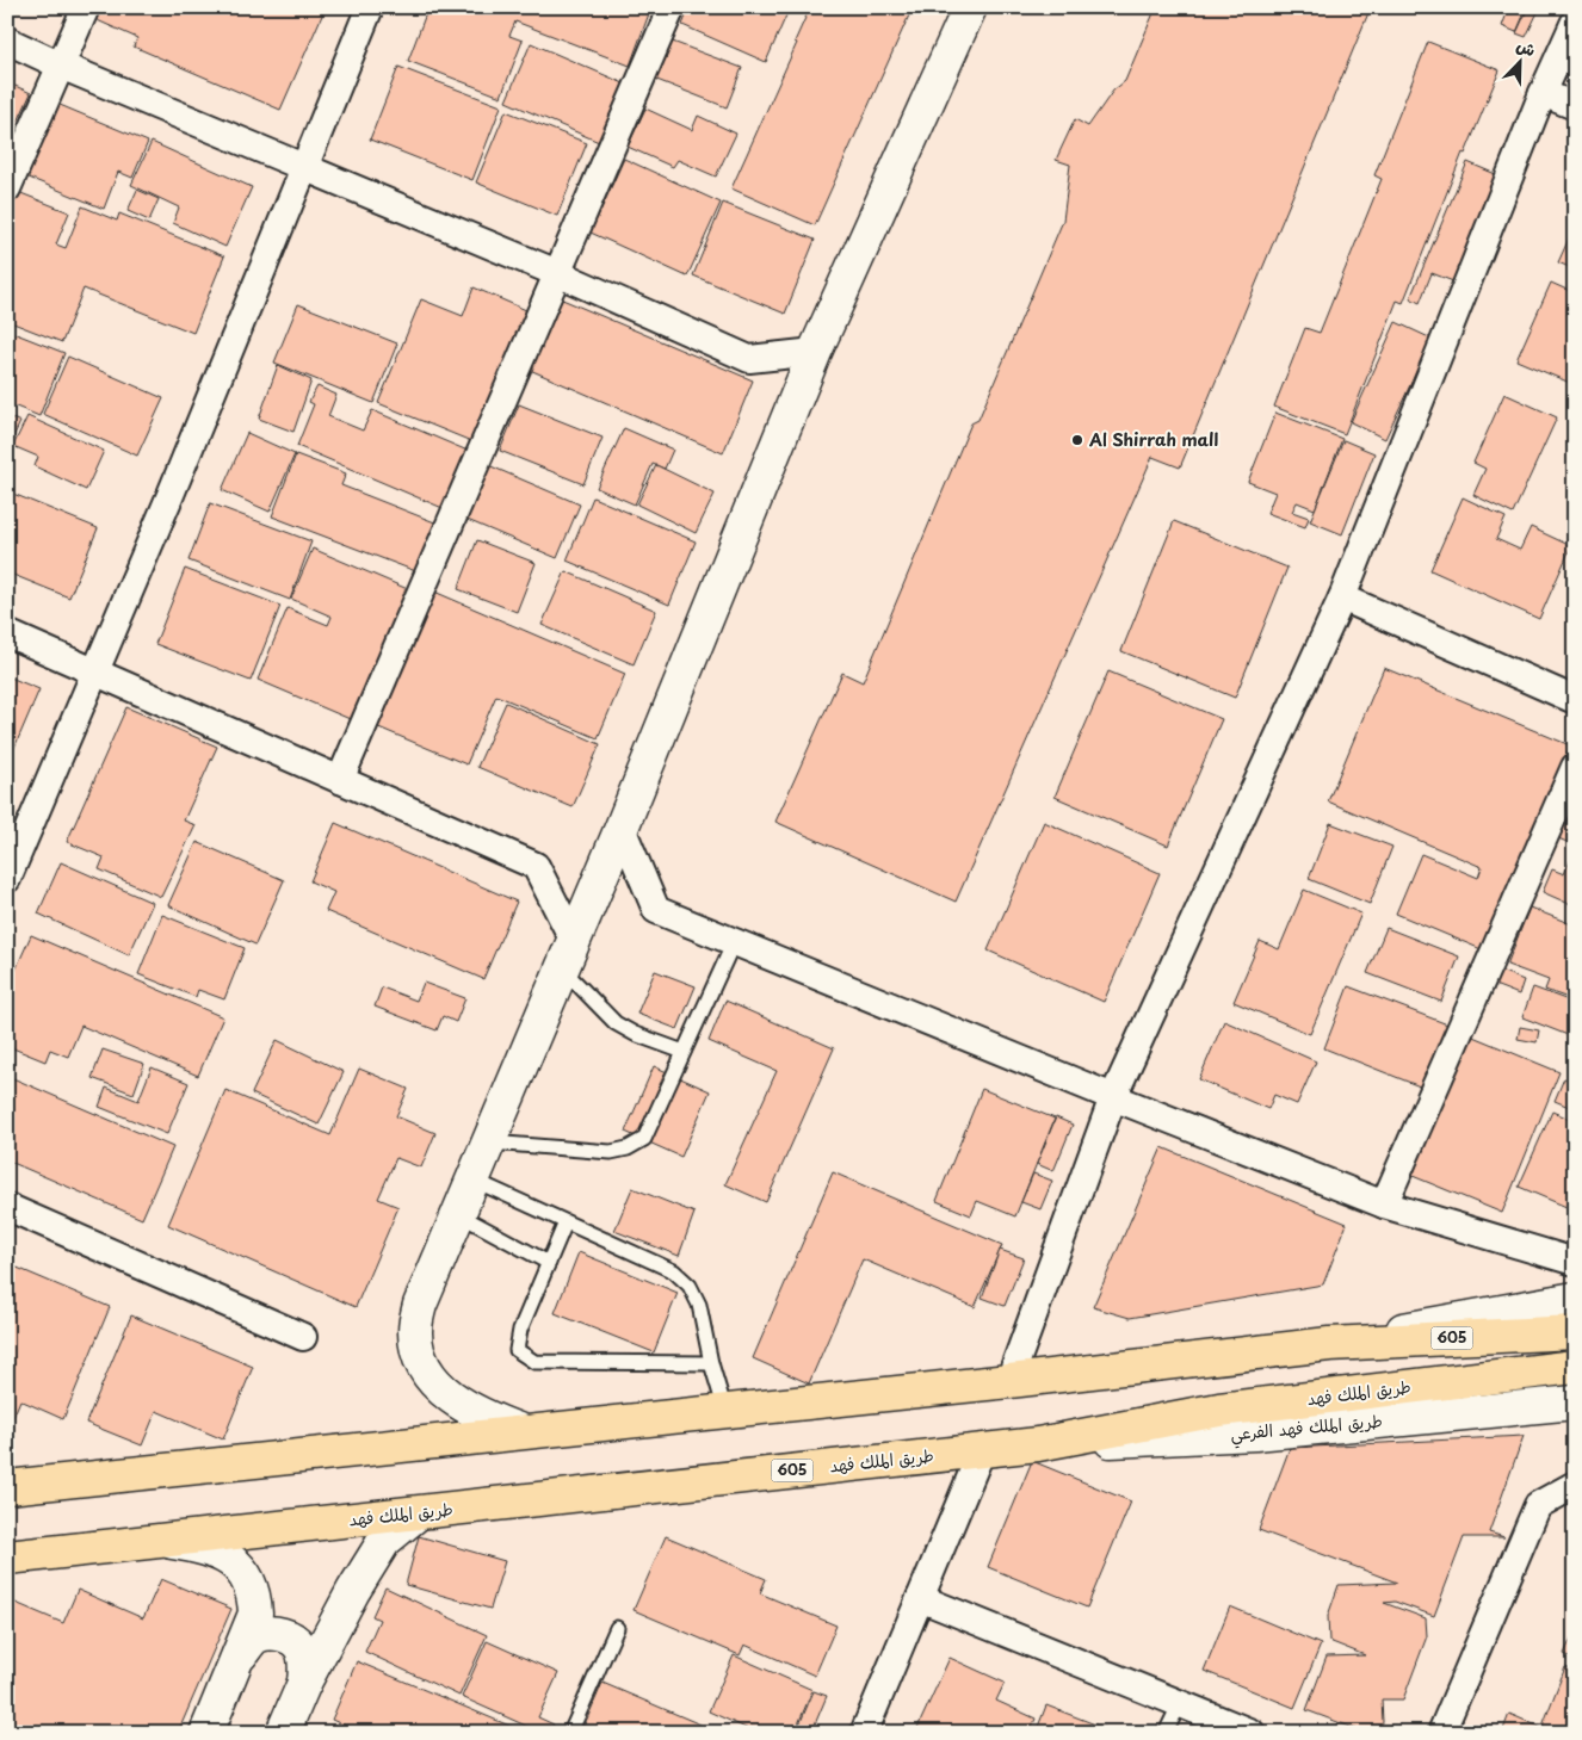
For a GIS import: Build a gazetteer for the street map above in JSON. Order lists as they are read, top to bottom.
{
  "streets": {
    "highway": ["605", "طريق الملك فهد"],
    "street": ["طريق الملك فهد الفرعي"]
  },
  "crossings": [
    ["طريق الملك فهد", "طريق الملك فهد الفرعي"]
  ],
  "places": ["Al Shirrah mall"],
  "north": "top right"
}
